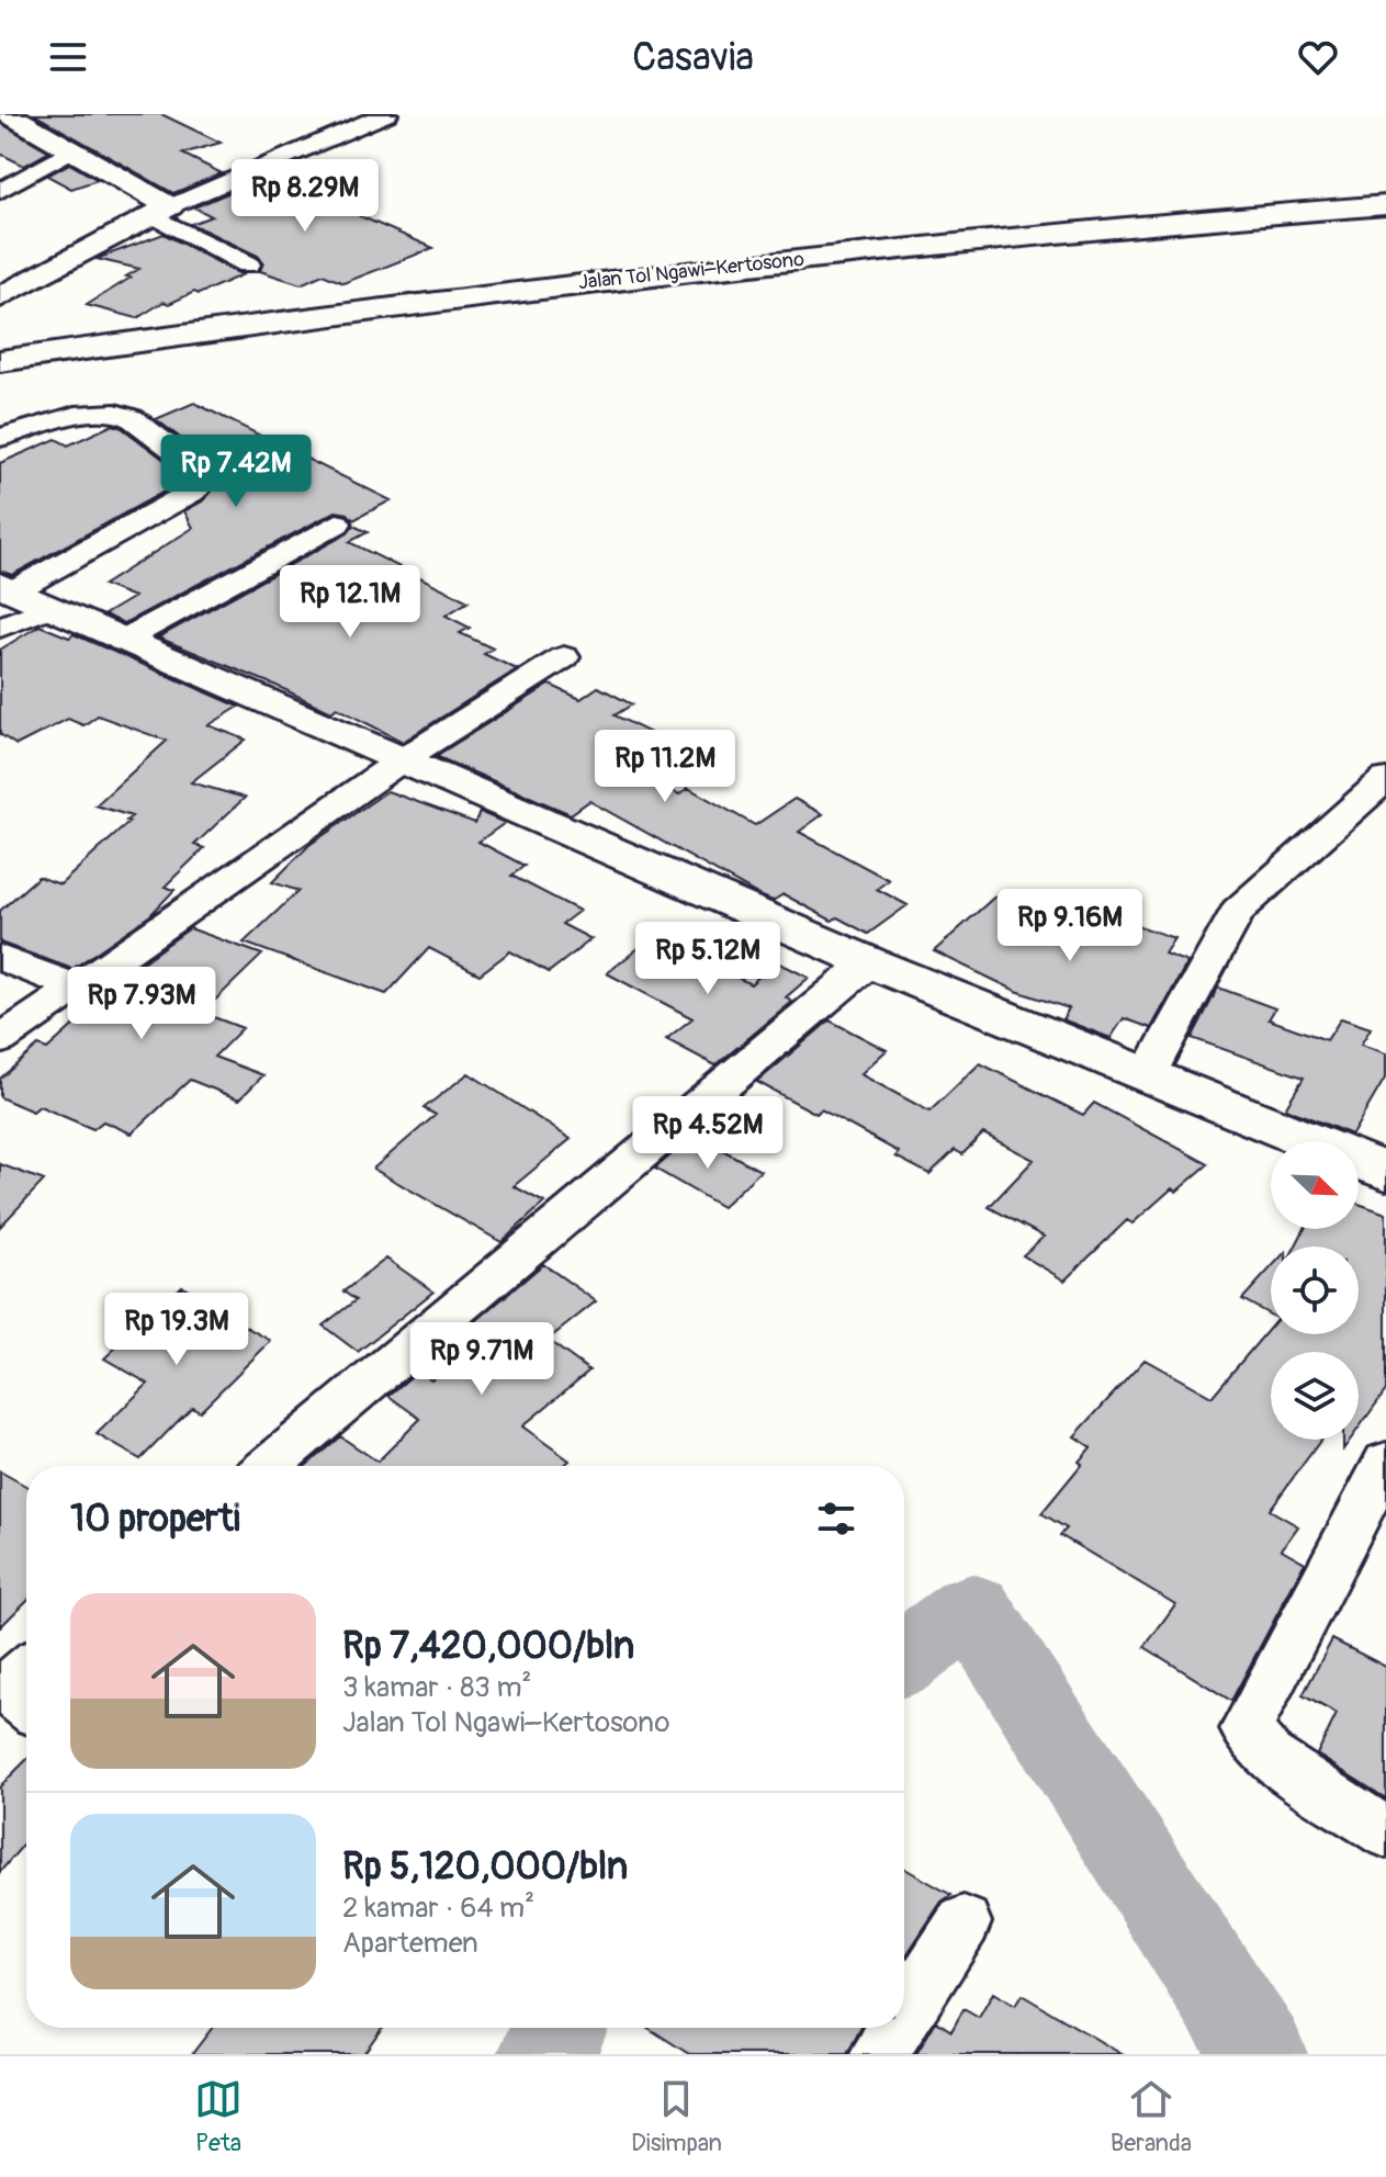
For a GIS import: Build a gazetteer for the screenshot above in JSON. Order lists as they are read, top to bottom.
{
  "streets": {
    "main road": ["Jalan Tol Ngawi–Kertosono"]
  },
  "north": "bottom right",
  "page": {
    "header": "Casavia",
    "price": [
      "Rp 8.29M",
      "Rp 7.42M",
      "Rp 12.1M",
      "Rp 11.2M",
      "Rp 9.16M",
      "Rp 5.12M",
      "Rp 7.93M",
      "Rp 4.52M",
      "Rp 19.3M",
      "Rp 9.71M"
    ],
    "heading": "10 properti",
    "list": [
      {
        "name": "Rp 7,420,000/bln",
        "note": "3 kamar · 83 m² · Jalan Tol Ngawi–Kertosono"
      },
      {
        "name": "Rp 5,120,000/bln",
        "note": "2 kamar · 64 m² · Apartemen"
      }
    ],
    "tabs": ["Peta", "Disimpan", "Beranda"]
  }
}
